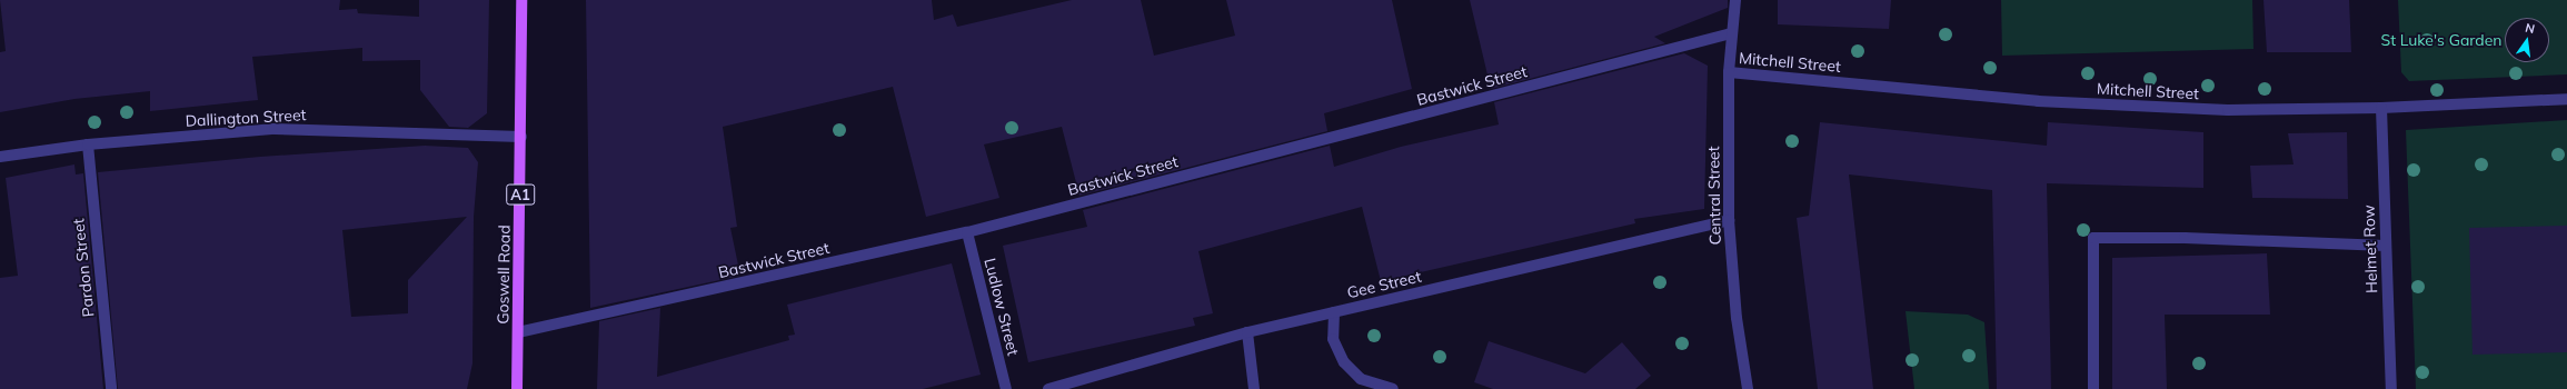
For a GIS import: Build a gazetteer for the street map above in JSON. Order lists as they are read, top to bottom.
{
  "streets": {
    "main road": ["A1", "Goswell Road"],
    "street": [
      "Mitchell Street",
      "Bastwick Street",
      "Dallington Street",
      "Central Street",
      "Helmet Row",
      "Pardon Street",
      "Gee Street",
      "Ludlow Street"
    ]
  },
  "crossings": [
    ["Mitchell Street", "Central Street"],
    ["Mitchell Street", "Helmet Row"],
    ["Bastwick Street", "Central Street"],
    ["Bastwick Street", "Goswell Road"],
    ["Bastwick Street", "Ludlow Street"],
    ["Dallington Street", "Pardon Street"],
    ["Dallington Street", "Goswell Road"],
    ["Central Street", "Gee Street"]
  ],
  "parks": ["St Luke's Garden"],
  "north": "top"
}
